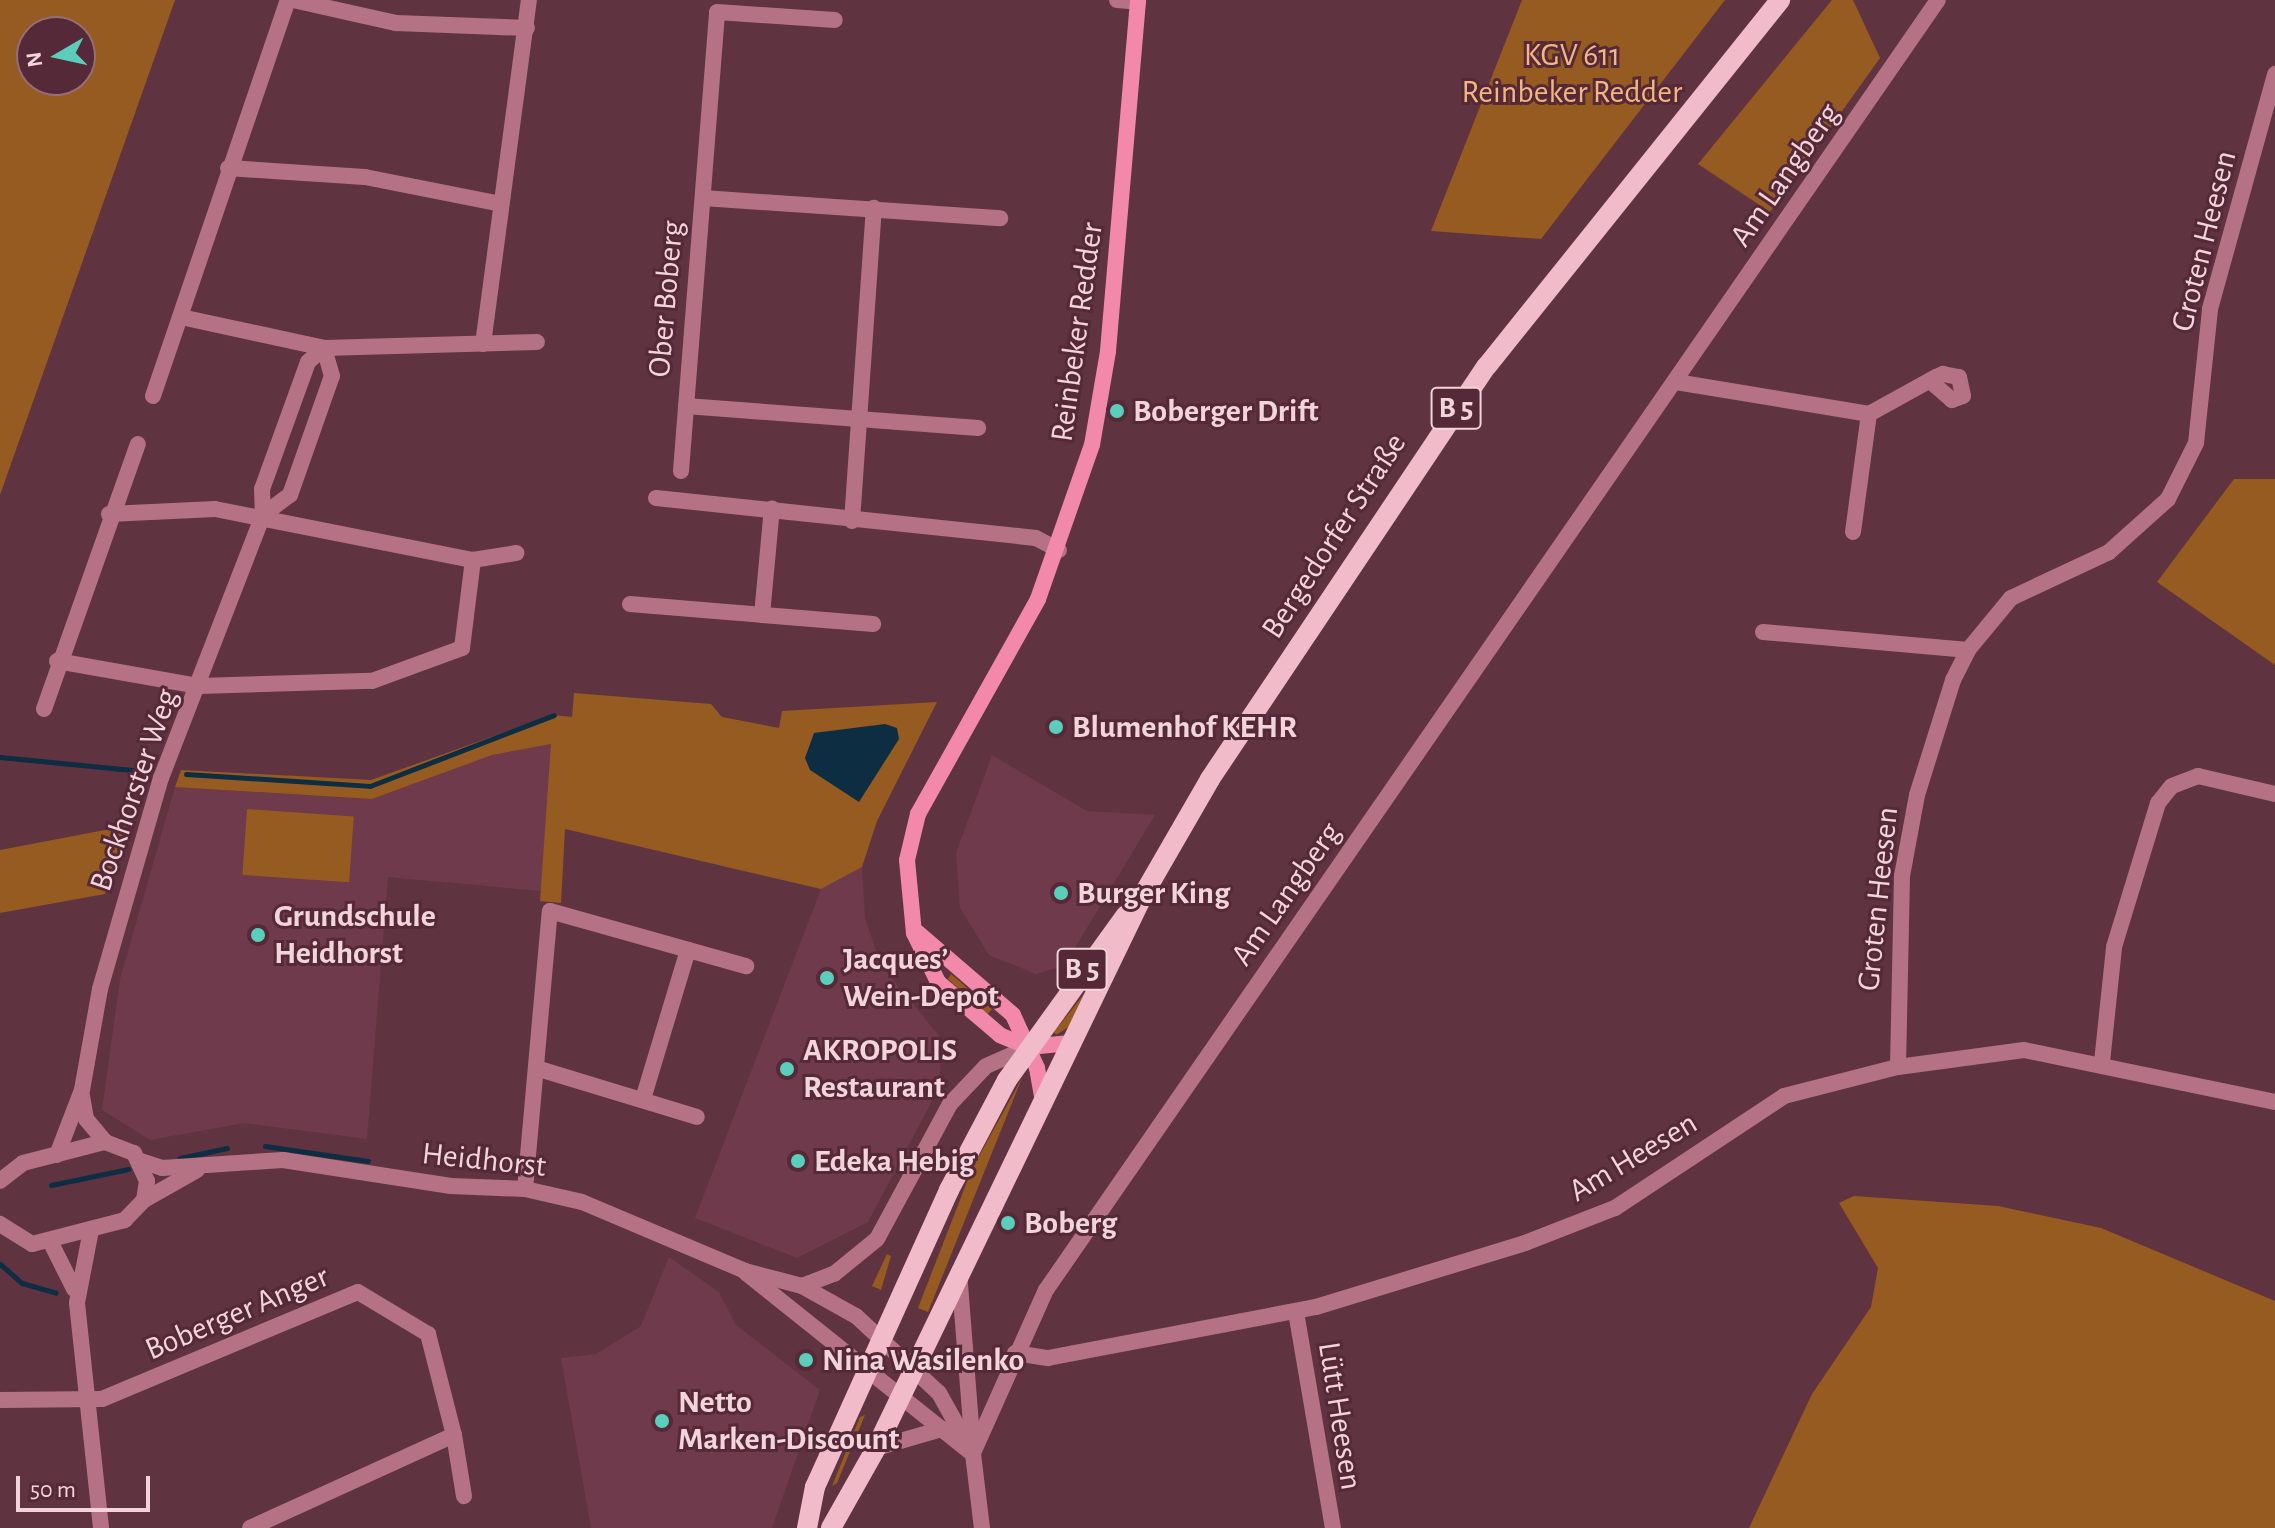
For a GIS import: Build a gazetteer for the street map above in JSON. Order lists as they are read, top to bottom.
{
  "streets": {
    "main road": ["Reinbeker Redder", "B 5", "Bergedorfer Straße"],
    "street": [
      "Am Langberg",
      "Groten Heesen",
      "Ober Boberg",
      "Bockhorster Weg",
      "Am Heesen",
      "Heidhorst",
      "Boberger Anger",
      "Lütt Heesen"
    ]
  },
  "crossings": [
    ["Am Langberg", "Bergedorfer Straße"],
    ["Am Langberg", "Am Heesen"],
    ["Am Langberg", "Heidhorst"],
    ["Groten Heesen", "Am Heesen"],
    ["Reinbeker Redder", "Bergedorfer Straße"],
    ["Bergedorfer Straße", "Heidhorst"],
    ["Bockhorster Weg", "Heidhorst"],
    ["Am Heesen", "Lütt Heesen"]
  ],
  "parks": ["KGV 611 Reinbeker Redder"],
  "places": [
    "Boberger Drift",
    "Blumenhof KEHR",
    "Burger King",
    "Grundschule Heidhorst",
    "Jacques’ Wein-Depot",
    "AKROPOLIS Restaurant",
    "Edeka Hebig",
    "Boberg",
    "Nina Wasilenko",
    "Netto Marken-Discount"
  ],
  "scale_bar": "50 m",
  "north": "left"
}
